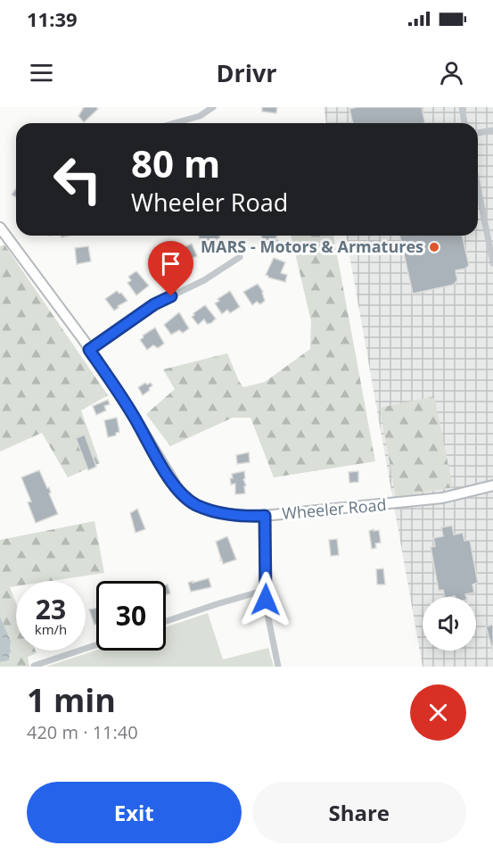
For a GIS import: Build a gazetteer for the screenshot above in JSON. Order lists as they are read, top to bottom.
{
  "streets": {
    "main road": ["Wheeler Road"]
  },
  "places": ["MARS - Motors & Armatures"],
  "page": {
    "status": "11:39",
    "header": "Drivr",
    "turn": ["80 m", "Wheeler Road"],
    "speed": "23 km/h",
    "limit": "30",
    "heading": ["1 min", "420 m · 11:40"],
    "buttons": ["Exit", "Share"]
  }
}
